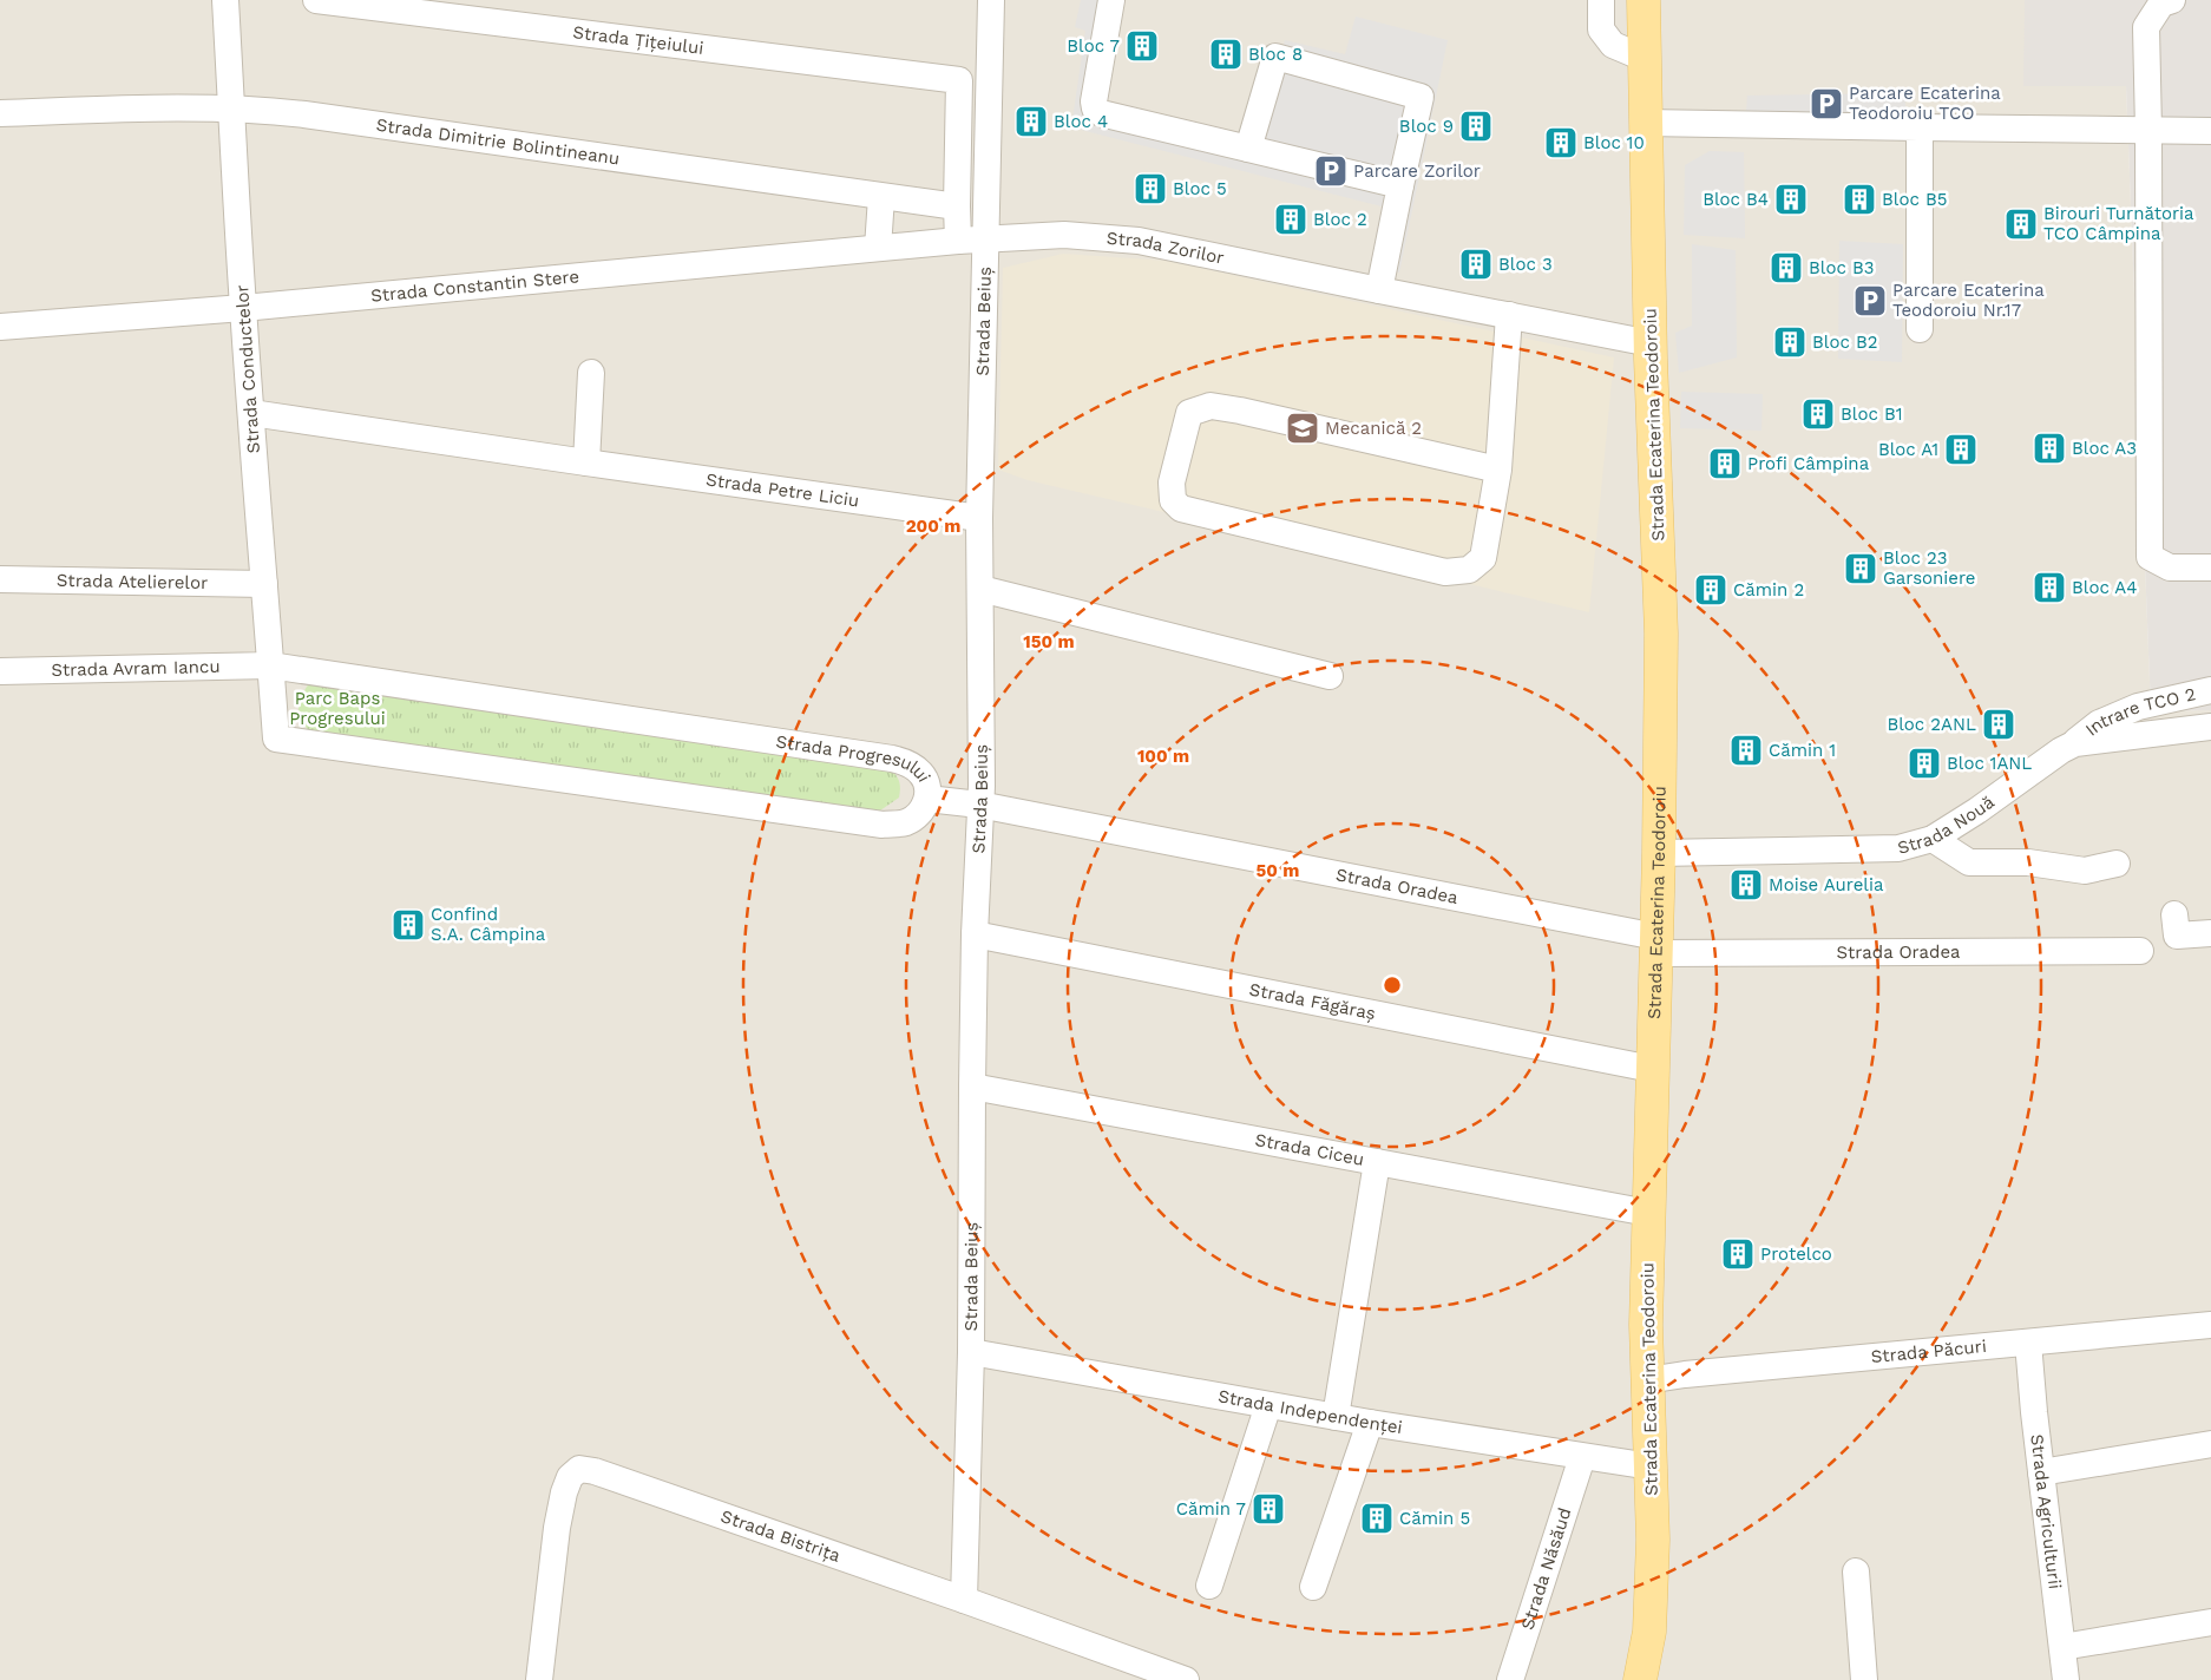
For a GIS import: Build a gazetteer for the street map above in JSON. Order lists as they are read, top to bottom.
{
  "streets": {
    "main road": ["Strada Ecaterina Teodoroiu"],
    "street": [
      "Strada Țițeiului",
      "Strada Dimitrie Bolintineanu",
      "Strada Zorilor",
      "Strada Constantin Stere",
      "Strada Beiuș",
      "Strada Conductelor",
      "Strada Petre Liciu",
      "Strada Atelierelor",
      "Strada Avram Iancu",
      "Intrare TCO 2",
      "Strada Progresului",
      "Strada Nouă",
      "Strada Oradea",
      "Strada Făgăraș",
      "Strada Ciceu",
      "Strada Păcuri",
      "Strada Independenței",
      "Strada Agriculturii",
      "Strada Bistrița",
      "Strada Năsăud"
    ]
  },
  "crossings": [
    ["Strada Țițeiului", "Strada Dimitrie Bolintineanu"],
    ["Strada Dimitrie Bolintineanu", "Strada Conductelor"],
    ["Strada Zorilor", "Strada Constantin Stere"],
    ["Strada Zorilor", "Strada Beiuș"],
    ["Strada Zorilor", "Strada Ecaterina Teodoroiu"],
    ["Strada Constantin Stere", "Strada Conductelor"],
    ["Strada Beiuș", "Strada Petre Liciu"],
    ["Strada Beiuș", "Strada Oradea"],
    ["Strada Beiuș", "Strada Făgăraș"],
    ["Strada Beiuș", "Strada Ciceu"],
    ["Strada Beiuș", "Strada Independenței"],
    ["Strada Beiuș", "Strada Bistrița"],
    ["Strada Conductelor", "Strada Petre Liciu"],
    ["Strada Conductelor", "Strada Atelierelor"],
    ["Strada Conductelor", "Strada Avram Iancu"],
    ["Strada Conductelor", "Strada Progresului"],
    ["Strada Ecaterina Teodoroiu", "Strada Nouă"],
    ["Strada Ecaterina Teodoroiu", "Strada Oradea"],
    ["Strada Ecaterina Teodoroiu", "Strada Făgăraș"],
    ["Strada Ecaterina Teodoroiu", "Strada Ciceu"],
    ["Strada Ecaterina Teodoroiu", "Strada Păcuri"],
    ["Strada Ecaterina Teodoroiu", "Strada Independenței"],
    ["Strada Avram Iancu", "Strada Progresului"],
    ["Intrare TCO 2", "Strada Nouă"],
    ["Strada Progresului", "Strada Oradea"],
    ["Strada Păcuri", "Strada Agriculturii"],
    ["Strada Independenței", "Strada Năsăud"]
  ],
  "parks": ["Parc Baps Progresului"],
  "places": {
    "building": [
      "Bloc 7",
      "Bloc 8",
      "Bloc 4",
      "Bloc 9",
      "Bloc 10",
      "Bloc 5",
      "Bloc B4",
      "Bloc B5",
      "Bloc 2",
      "Birouri Turnătoria TCO Câmpina",
      "Bloc 3",
      "Bloc B3",
      "Bloc B2",
      "Bloc B1",
      "Bloc A3",
      "Bloc A1",
      "Profi Câmpina",
      "Bloc 23 Garsoniere",
      "Bloc A4",
      "Cămin 2",
      "Bloc 2ANL",
      "Cămin 1",
      "Bloc 1ANL",
      "Moise Aurelia",
      "Confind S.A. Câmpina",
      "Protelco",
      "Cămin 7",
      "Cămin 5"
    ],
    "parking": ["Parcare Ecaterina Teodoroiu TCO", "Parcare Zorilor", "Parcare Ecaterina Teodoroiu Nr.17"],
    "school or university": ["Mecanică 2"]
  },
  "rings": [
    "200 m",
    "150 m",
    "100 m",
    "50 m"
  ]
}
